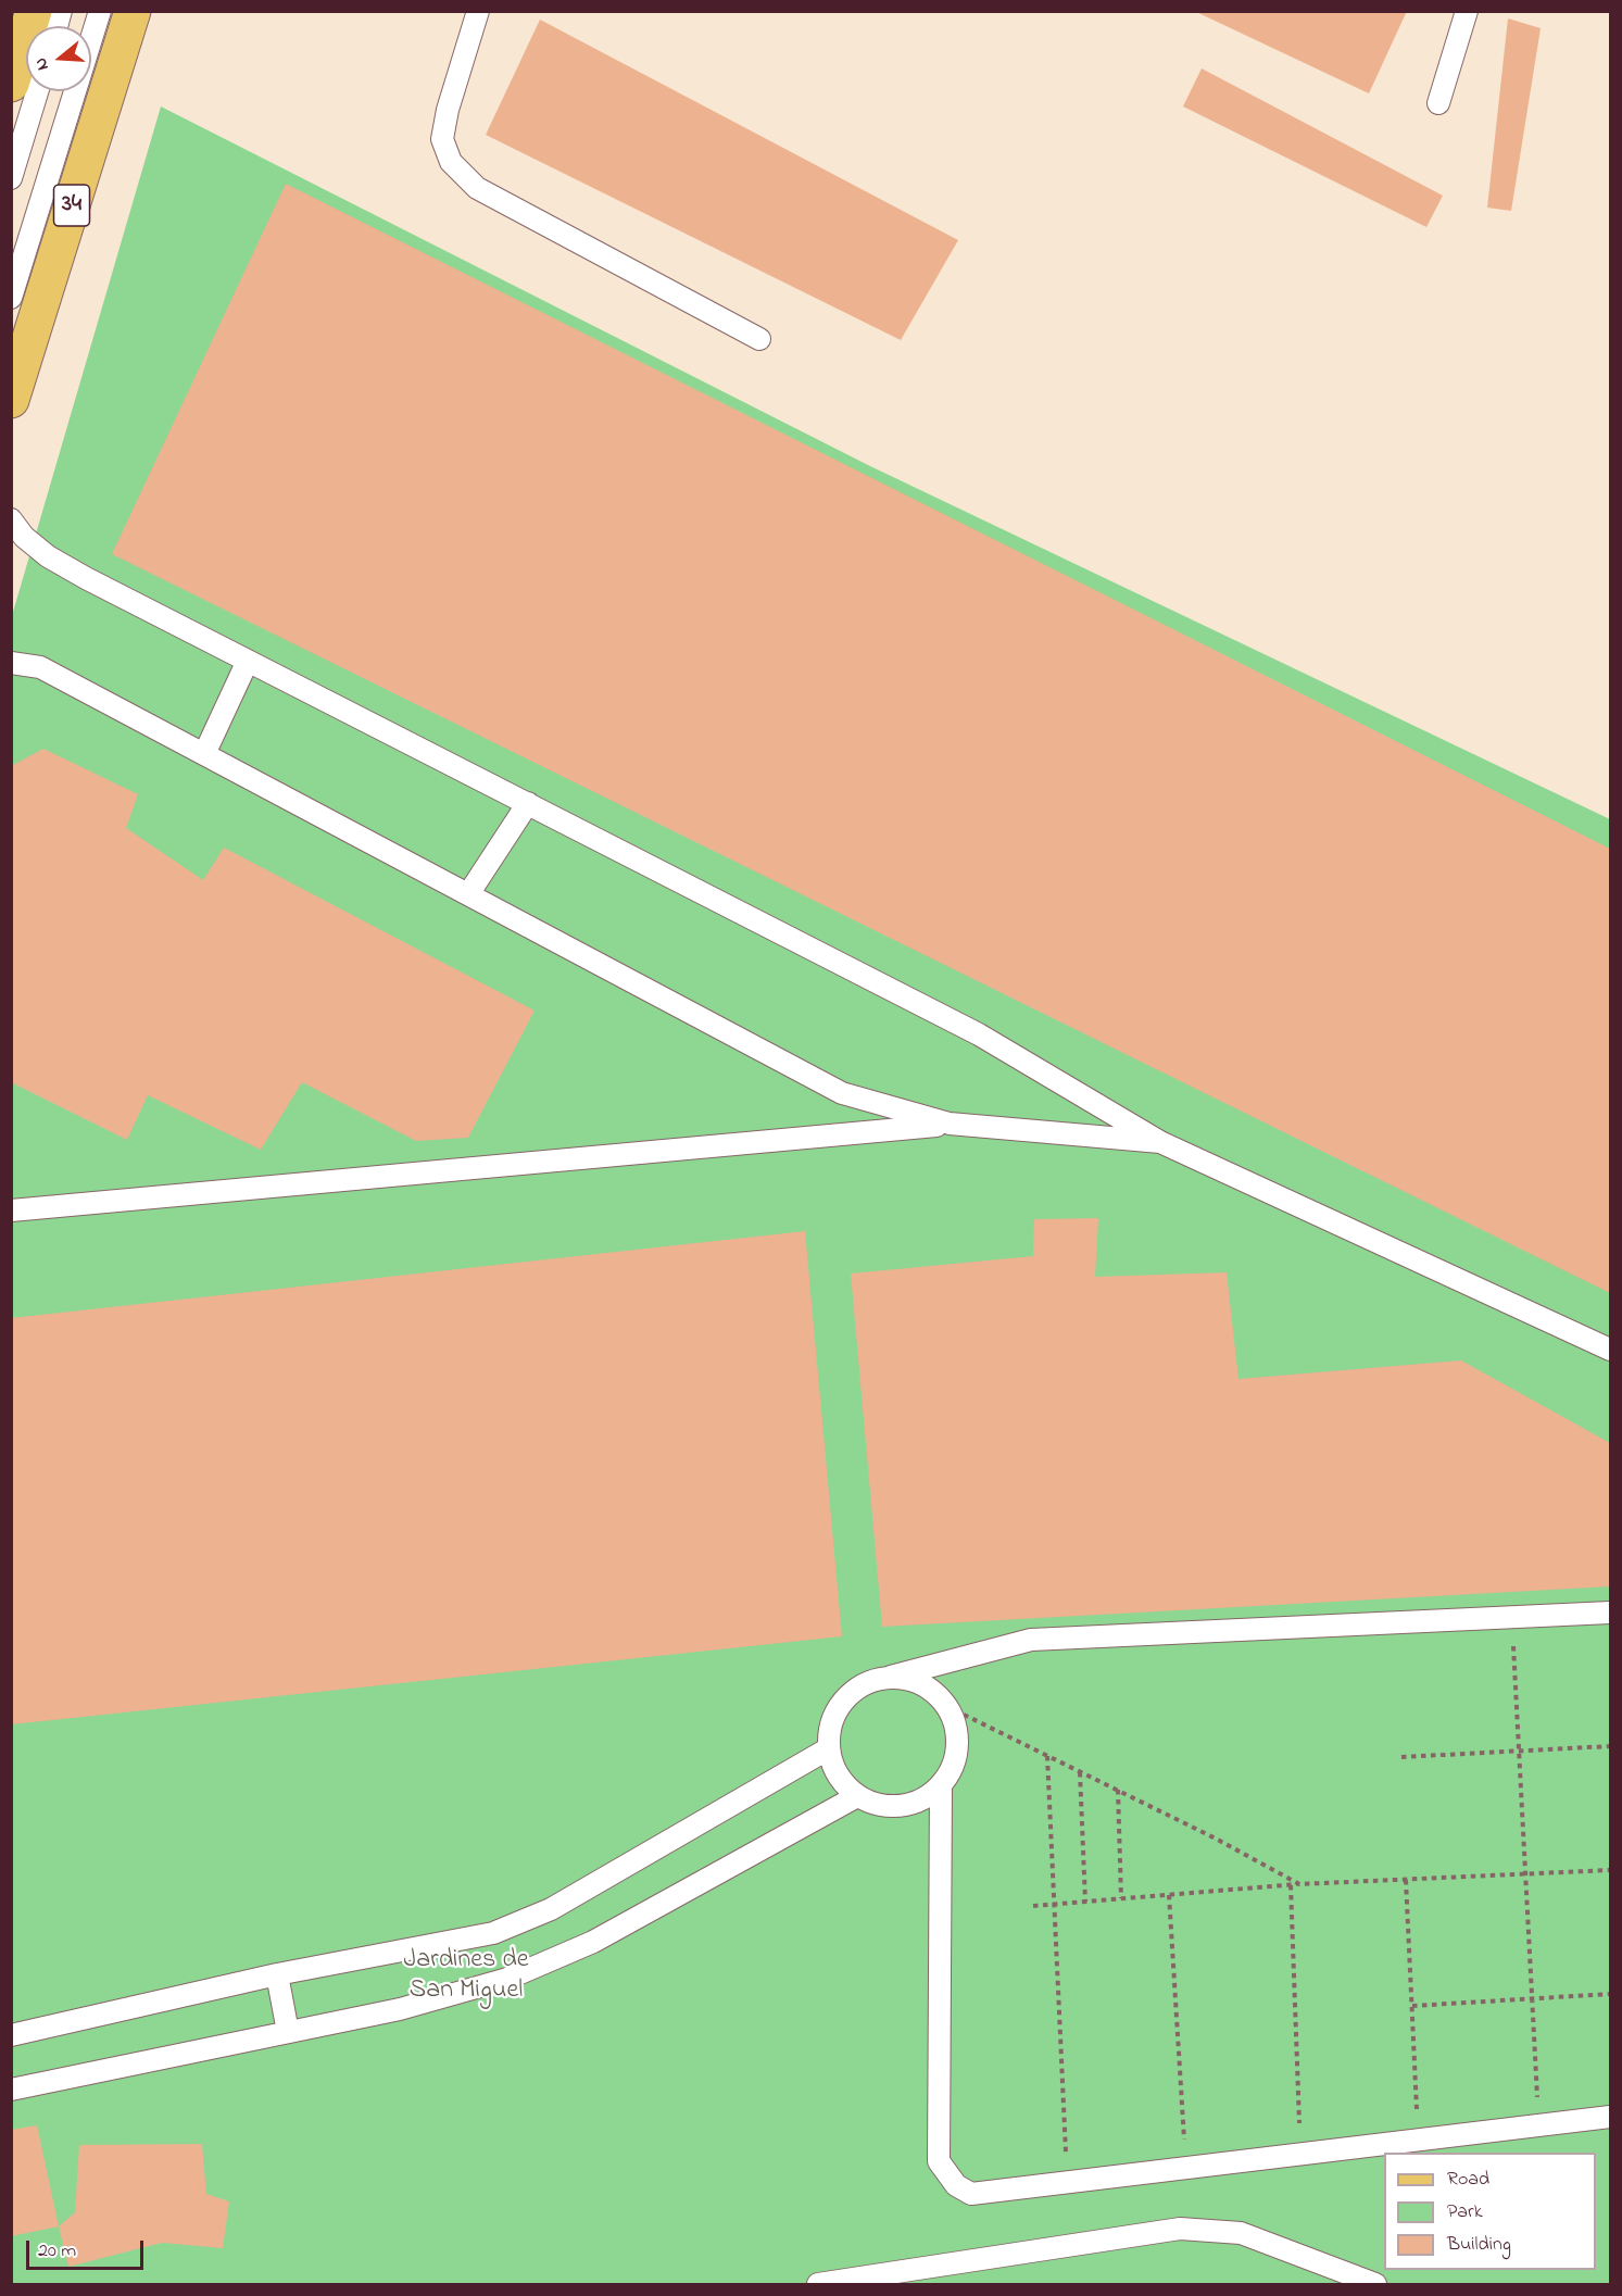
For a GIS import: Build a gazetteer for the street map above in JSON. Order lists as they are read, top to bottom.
{
  "streets": {
    "main road": ["34"]
  },
  "parks": ["Jardines de San Miguel"],
  "legend": ["Road", "Park", "Building"],
  "scale_bar": "20 m",
  "north": "left"
}
